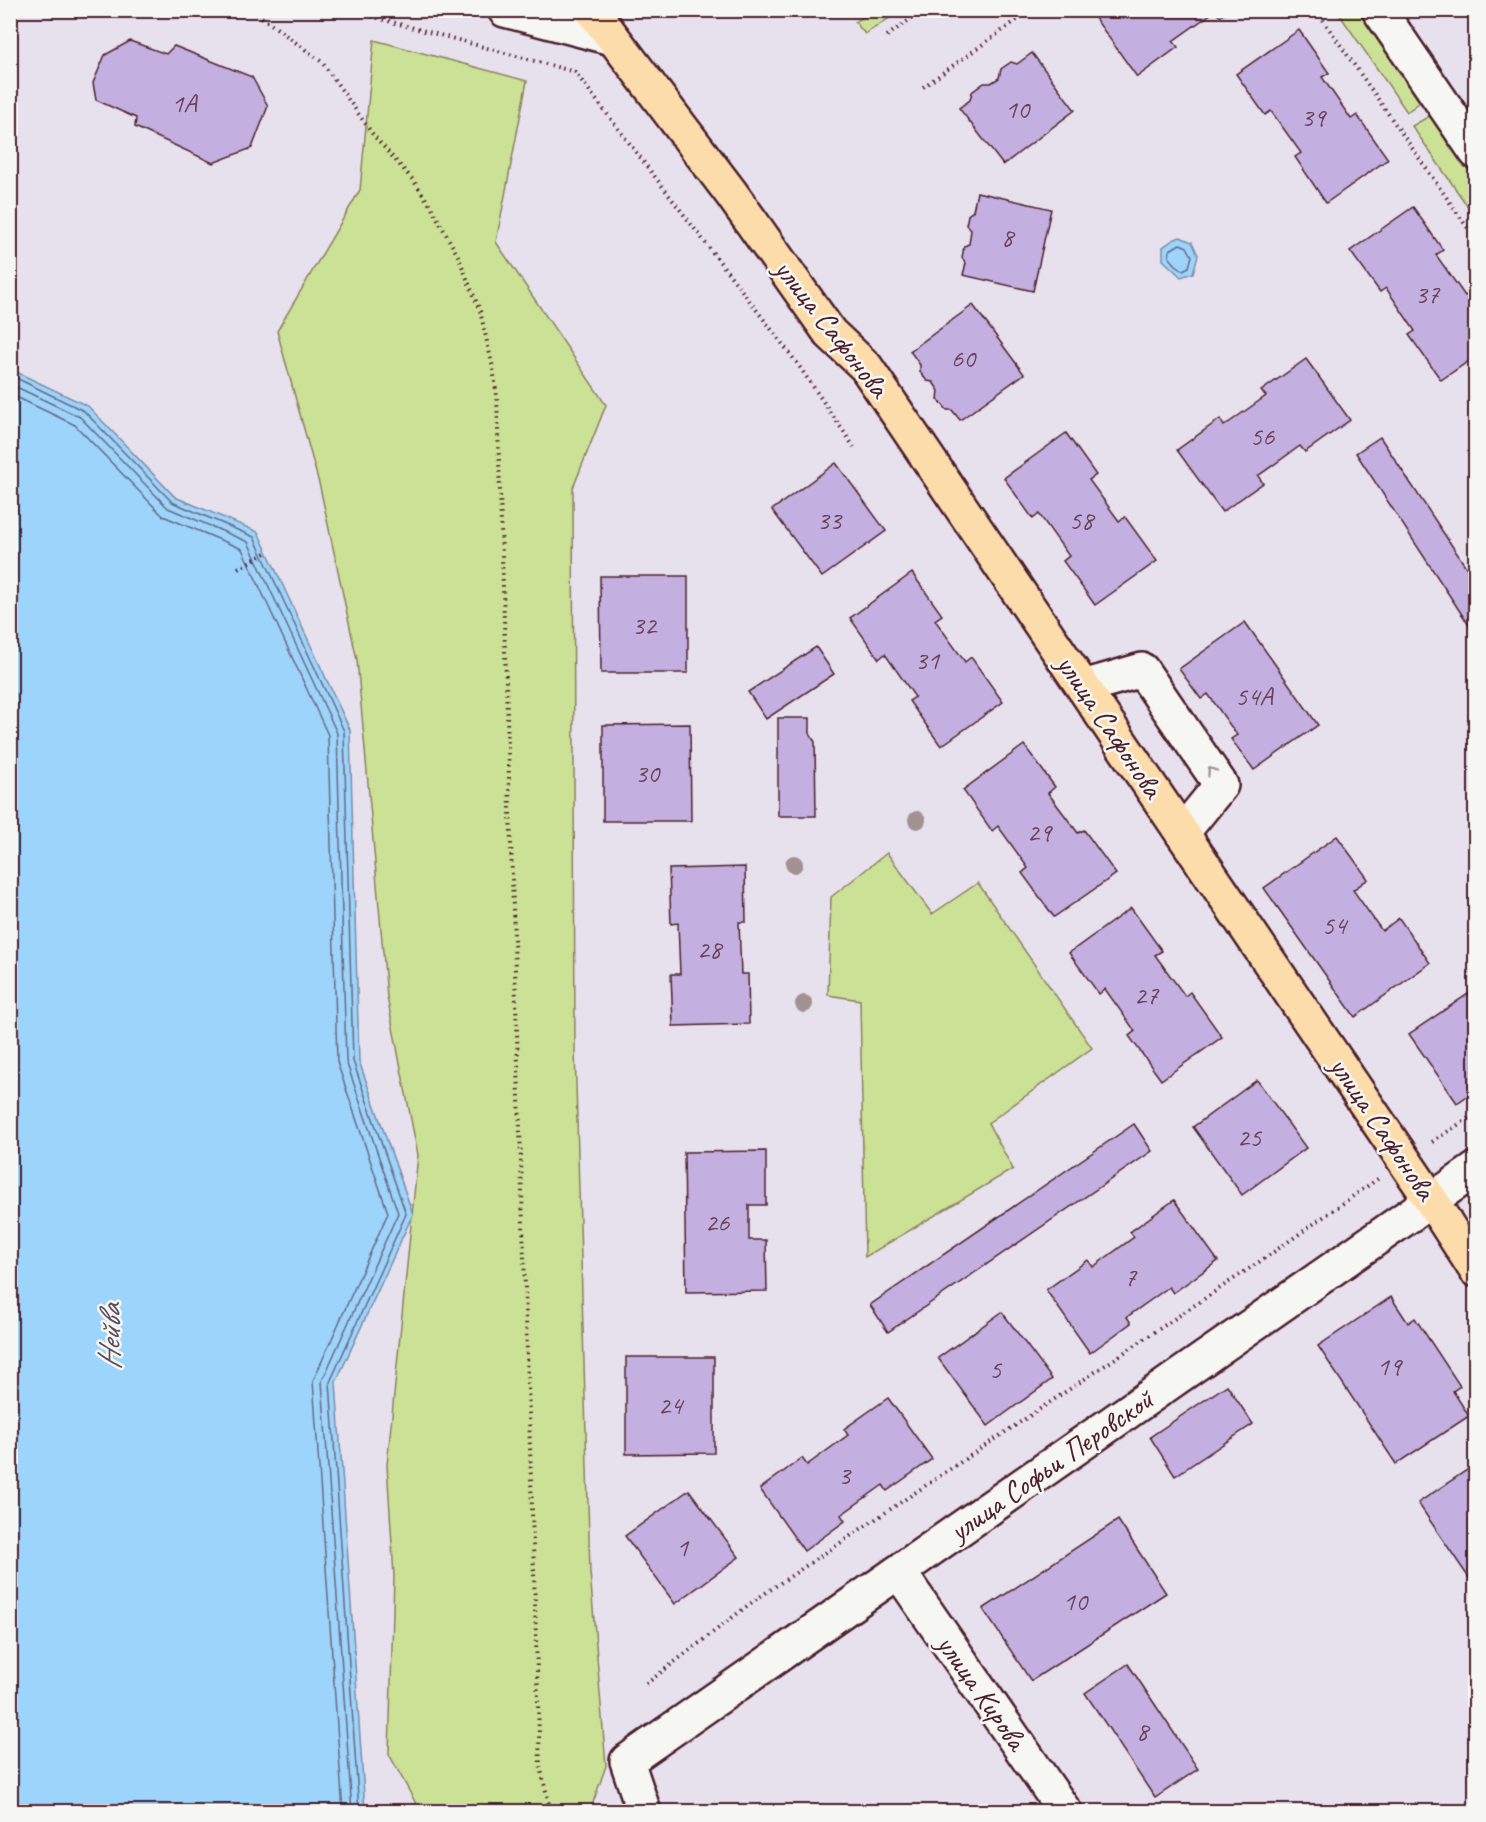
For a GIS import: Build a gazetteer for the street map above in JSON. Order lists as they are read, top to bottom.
{
  "streets": {
    "main road": ["улица Сафонова"],
    "street": ["улица Софьи Перовской", "улица Кирова"]
  },
  "crossings": [
    ["улица Сафонова", "улица Софьи Перовской"],
    ["улица Софьи Перовской", "улица Кирова"]
  ],
  "water": ["Нейва"],
  "house_numbers": [
    "1А",
    "10",
    "39",
    "8",
    "37",
    "60",
    "56",
    "33",
    "58",
    "32",
    "31",
    "54А",
    "30",
    "29",
    "54",
    "28",
    "27",
    "25",
    "26",
    "7",
    "19",
    "5",
    "24",
    "3",
    "1",
    "10",
    "8"
  ]
}
